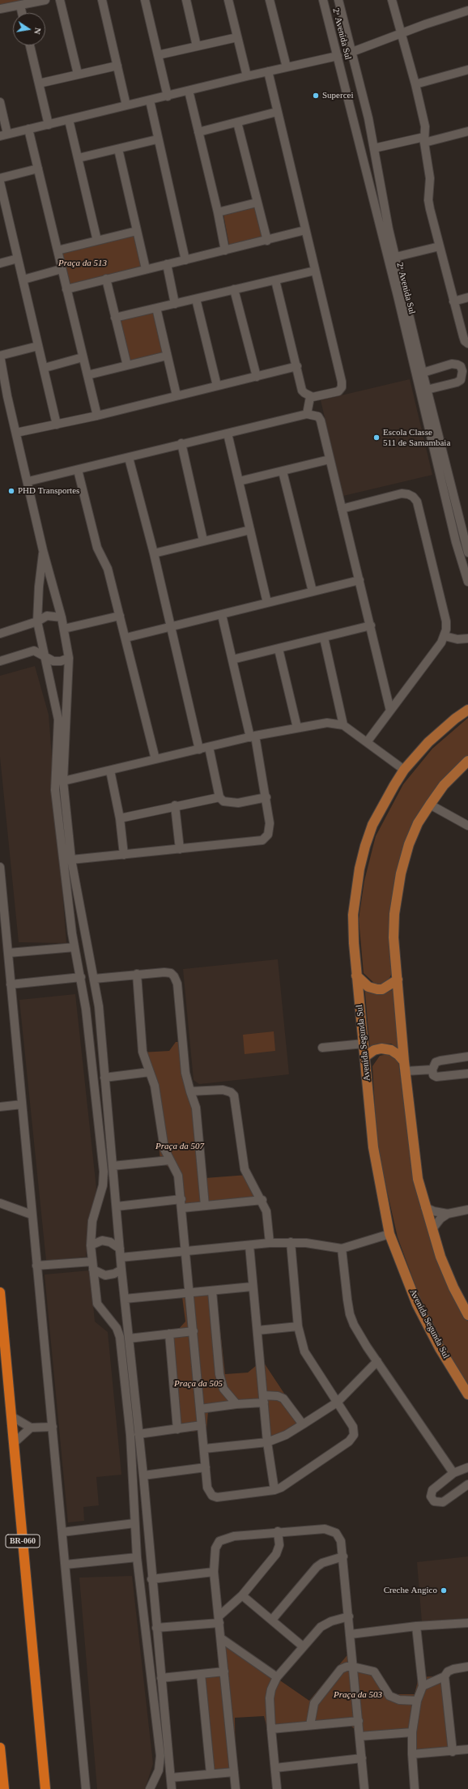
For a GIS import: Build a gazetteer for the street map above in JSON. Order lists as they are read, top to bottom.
{
  "streets": {
    "highway": ["BR-060"],
    "main road": ["Avenida Segunda Sul"],
    "street": ["2ᵃ Avenida Sul"]
  },
  "parks": [
    "Praça da 513",
    "Praça da 507",
    "Praça da 505",
    "Praça da 503"
  ],
  "places": [
    "Supercei",
    "Escola Classe 511 de Samambaia",
    "PHD Transportes",
    "Creche Angico"
  ],
  "north": "right"
}
